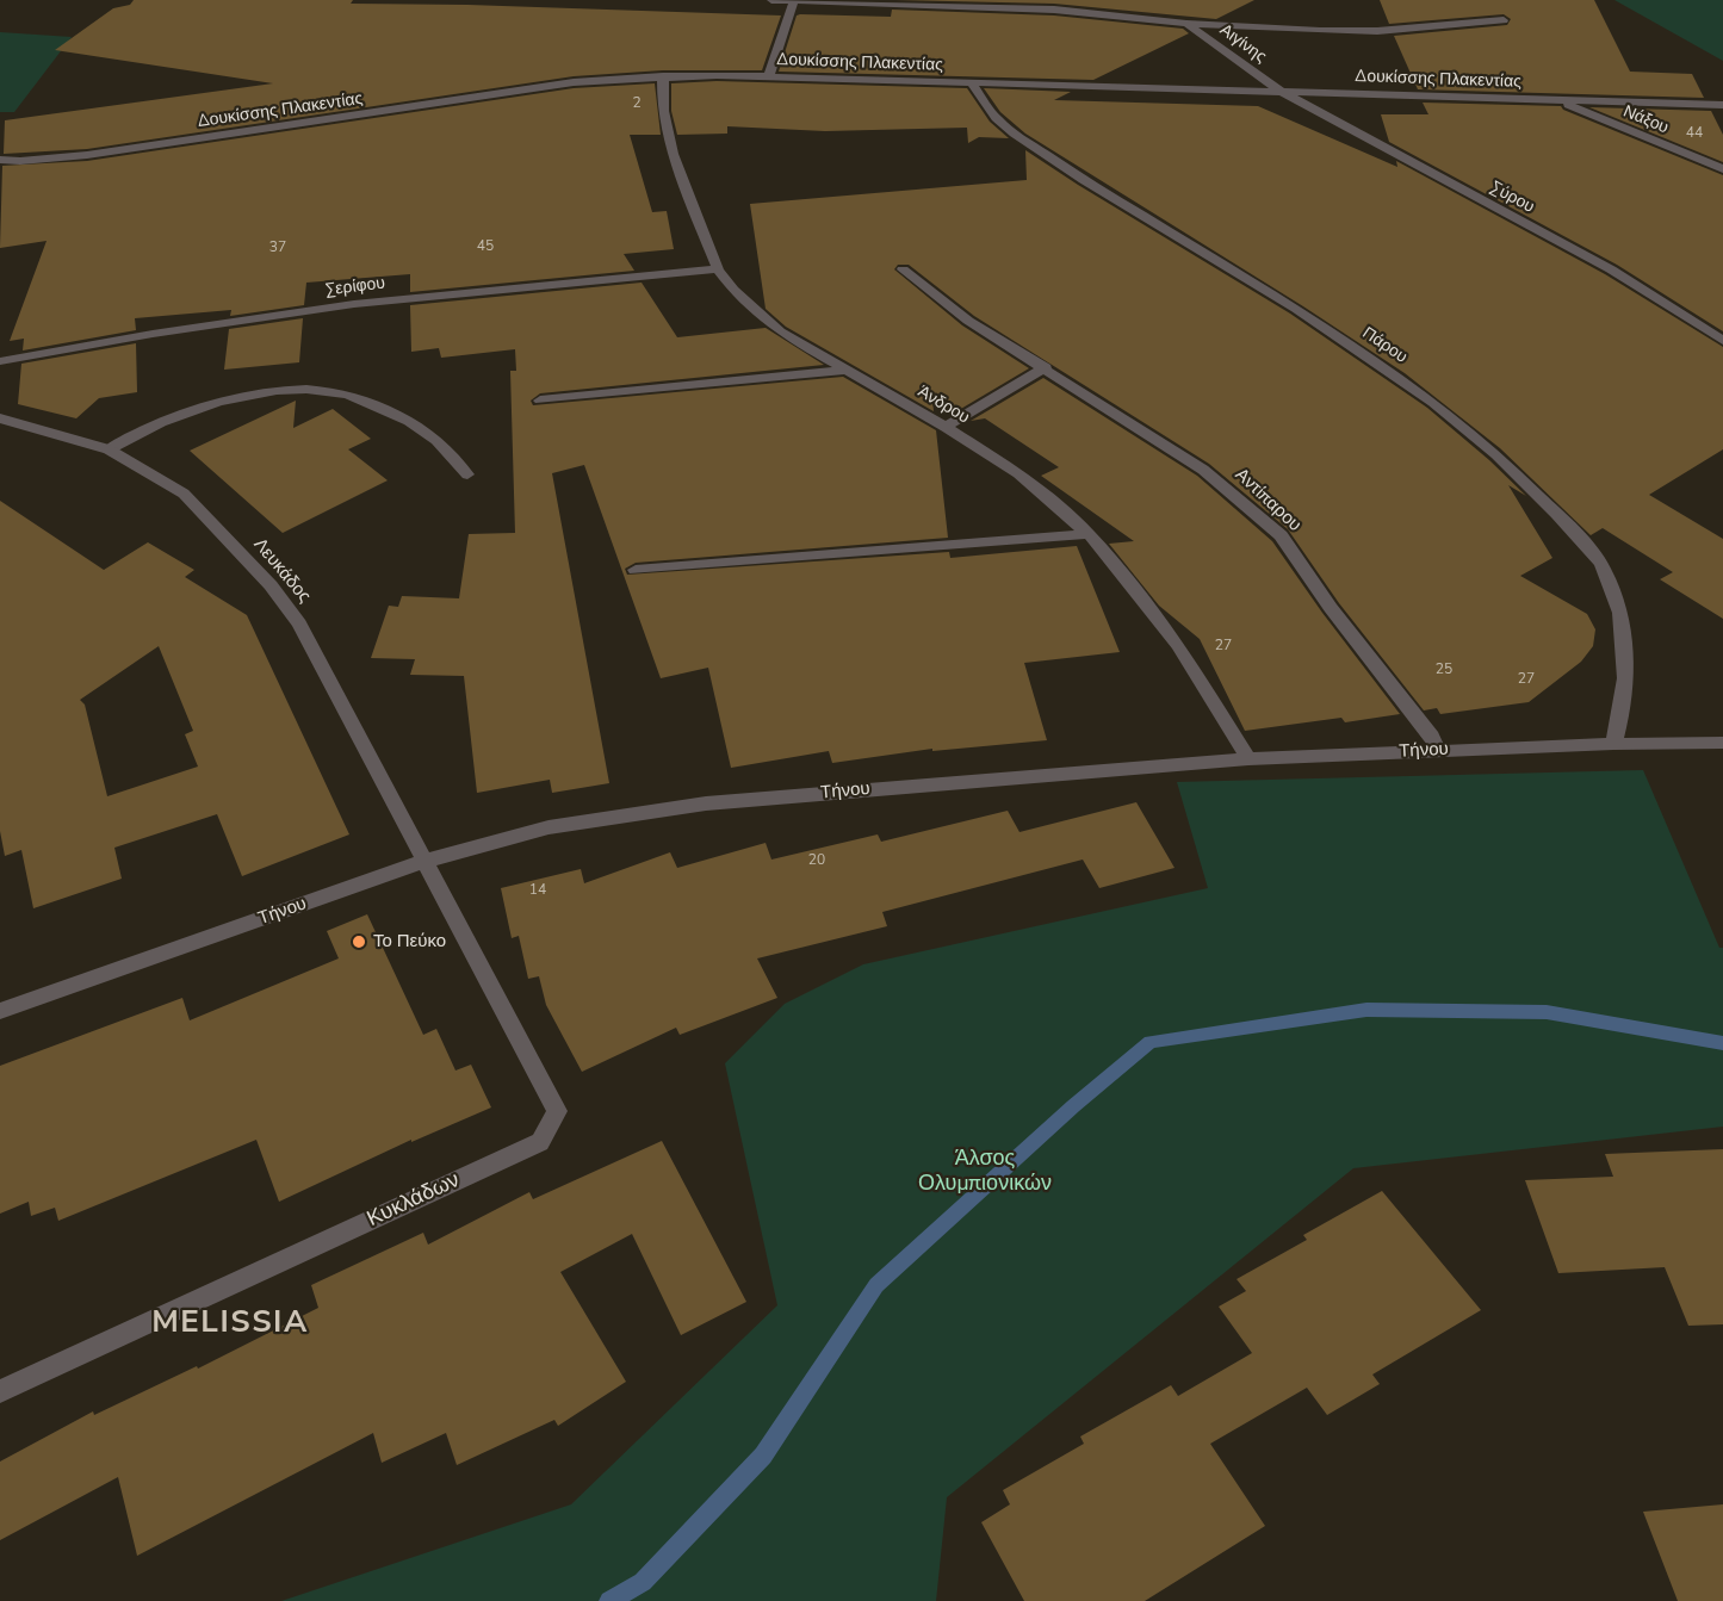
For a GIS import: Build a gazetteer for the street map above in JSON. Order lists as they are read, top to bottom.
{
  "streets": {
    "street": [
      "Αιγίνης",
      "Δουκίσσης Πλακεντίας",
      "Νάξου",
      "Σύρου",
      "Σερίφου",
      "Πάρου",
      "Άνδρου",
      "Αντίπαρου",
      "Λευκάδος",
      "Τήνου",
      "Κυκλάδων"
    ]
  },
  "crossings": [
    ["Αιγίνης", "Δουκίσσης Πλακεντίας"],
    ["Αιγίνης", "Σύρου"],
    ["Δουκίσσης Πλακεντίας", "Νάξου"],
    ["Δουκίσσης Πλακεντίας", "Σύρου"],
    ["Δουκίσσης Πλακεντίας", "Πάρου"],
    ["Δουκίσσης Πλακεντίας", "Άνδρου"],
    ["Σερίφου", "Άνδρου"],
    ["Πάρου", "Τήνου"],
    ["Άνδρου", "Τήνου"],
    ["Αντίπαρου", "Τήνου"],
    ["Λευκάδος", "Τήνου"],
    ["Λευκάδος", "Κυκλάδων"],
    ["Τήνου", "Κυκλάδων"]
  ],
  "districts": ["MELISSIA"],
  "parks": ["Άλσος Ολυμπιονικών"],
  "places": ["Το Πεύκο"],
  "house_numbers": [
    "2",
    "44",
    "45",
    "37",
    "27",
    "25",
    "27",
    "20",
    "14"
  ]
}
